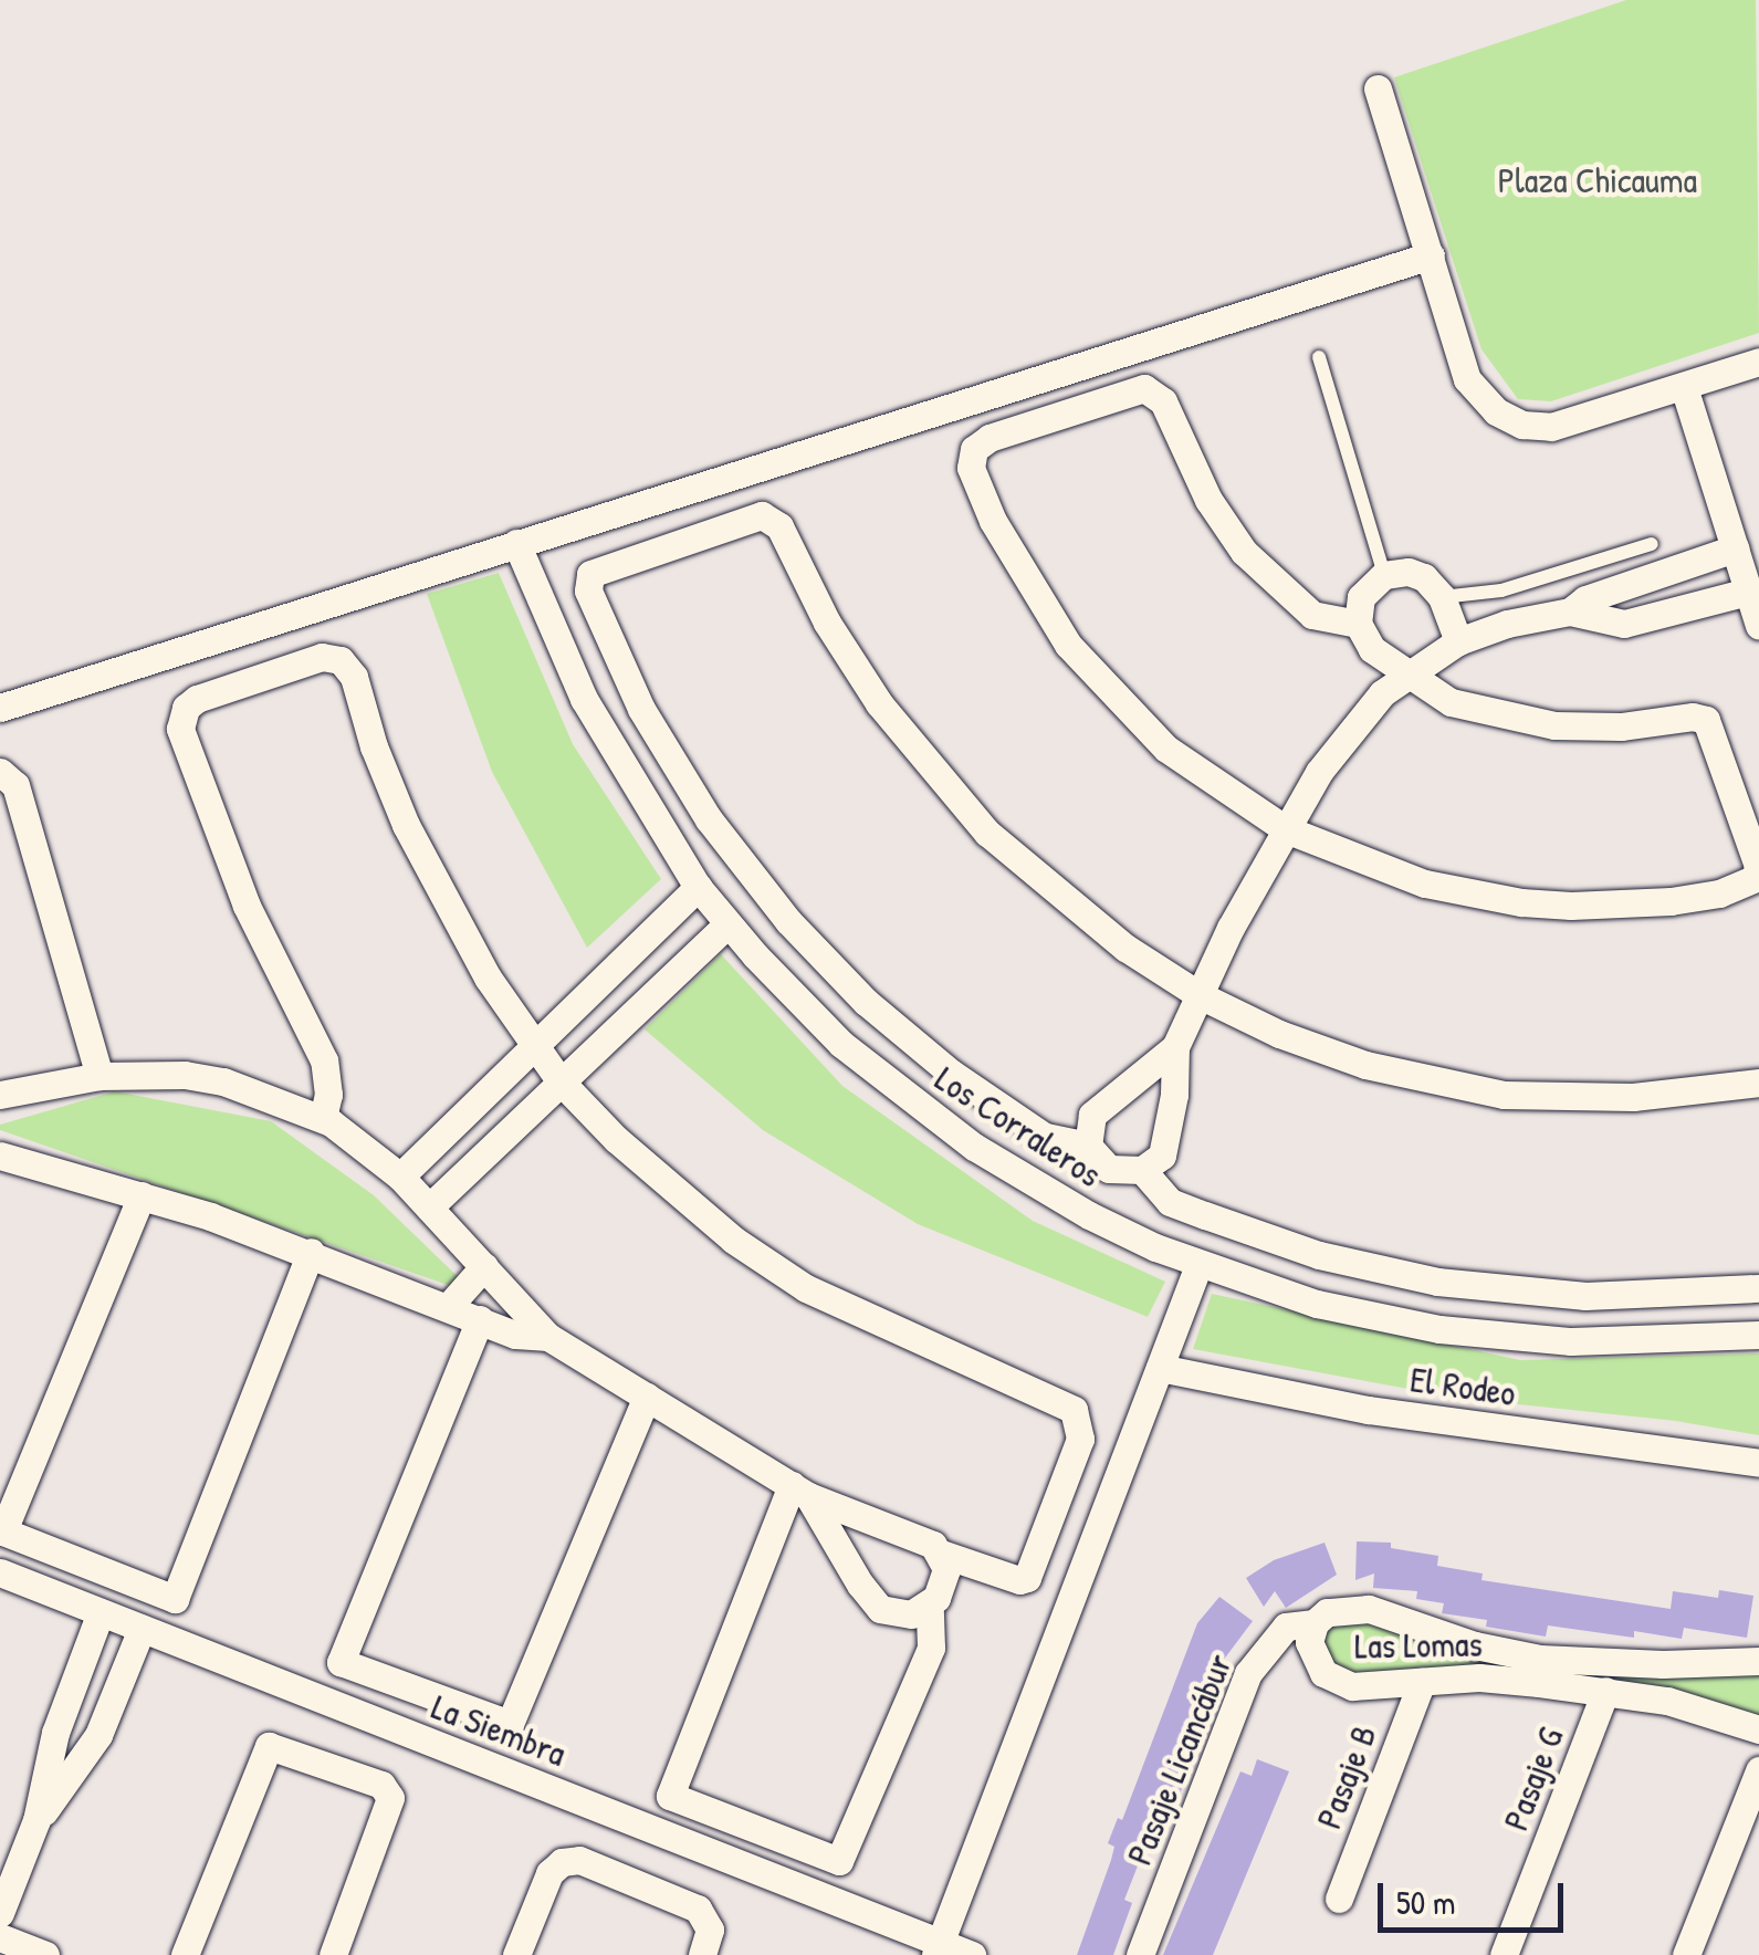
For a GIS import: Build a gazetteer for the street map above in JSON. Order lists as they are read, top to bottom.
{
  "streets": {
    "street": [
      "Los Corraleros",
      "El Rodeo",
      "Las Lomas",
      "La Siembra",
      "Pasaje Licancábur",
      "Pasaje B",
      "Pasaje G"
    ]
  },
  "crossings": [
    ["Las Lomas", "Pasaje Licancábur"],
    ["Las Lomas", "Pasaje B"],
    ["Las Lomas", "Pasaje G"]
  ],
  "parks": ["Plaza Chicauma"],
  "scale_bar": "50 m"
}
